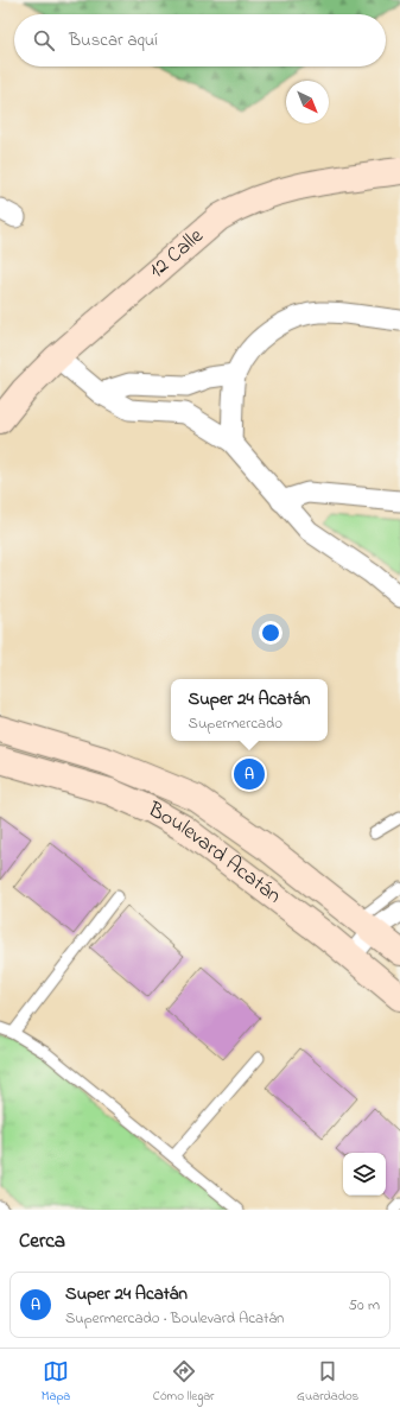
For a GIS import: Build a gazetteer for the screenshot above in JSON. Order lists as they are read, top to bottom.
{
  "streets": {
    "main road": ["12 Calle", "Boulevard Acatán"]
  },
  "north": "bottom right",
  "page": {
    "search": "Buscar aquí",
    "popup": ["Super 24 Acatán", "Supermercado"],
    "pins": "A",
    "heading": "Cerca",
    "list": [
      {
        "mark": "A",
        "name": "Super 24 Acatán",
        "note": "Supermercado · Boulevard Acatán",
        "value": "50 m"
      }
    ],
    "nav": ["Mapa", "Cómo llegar", "Guardados"]
  }
}
